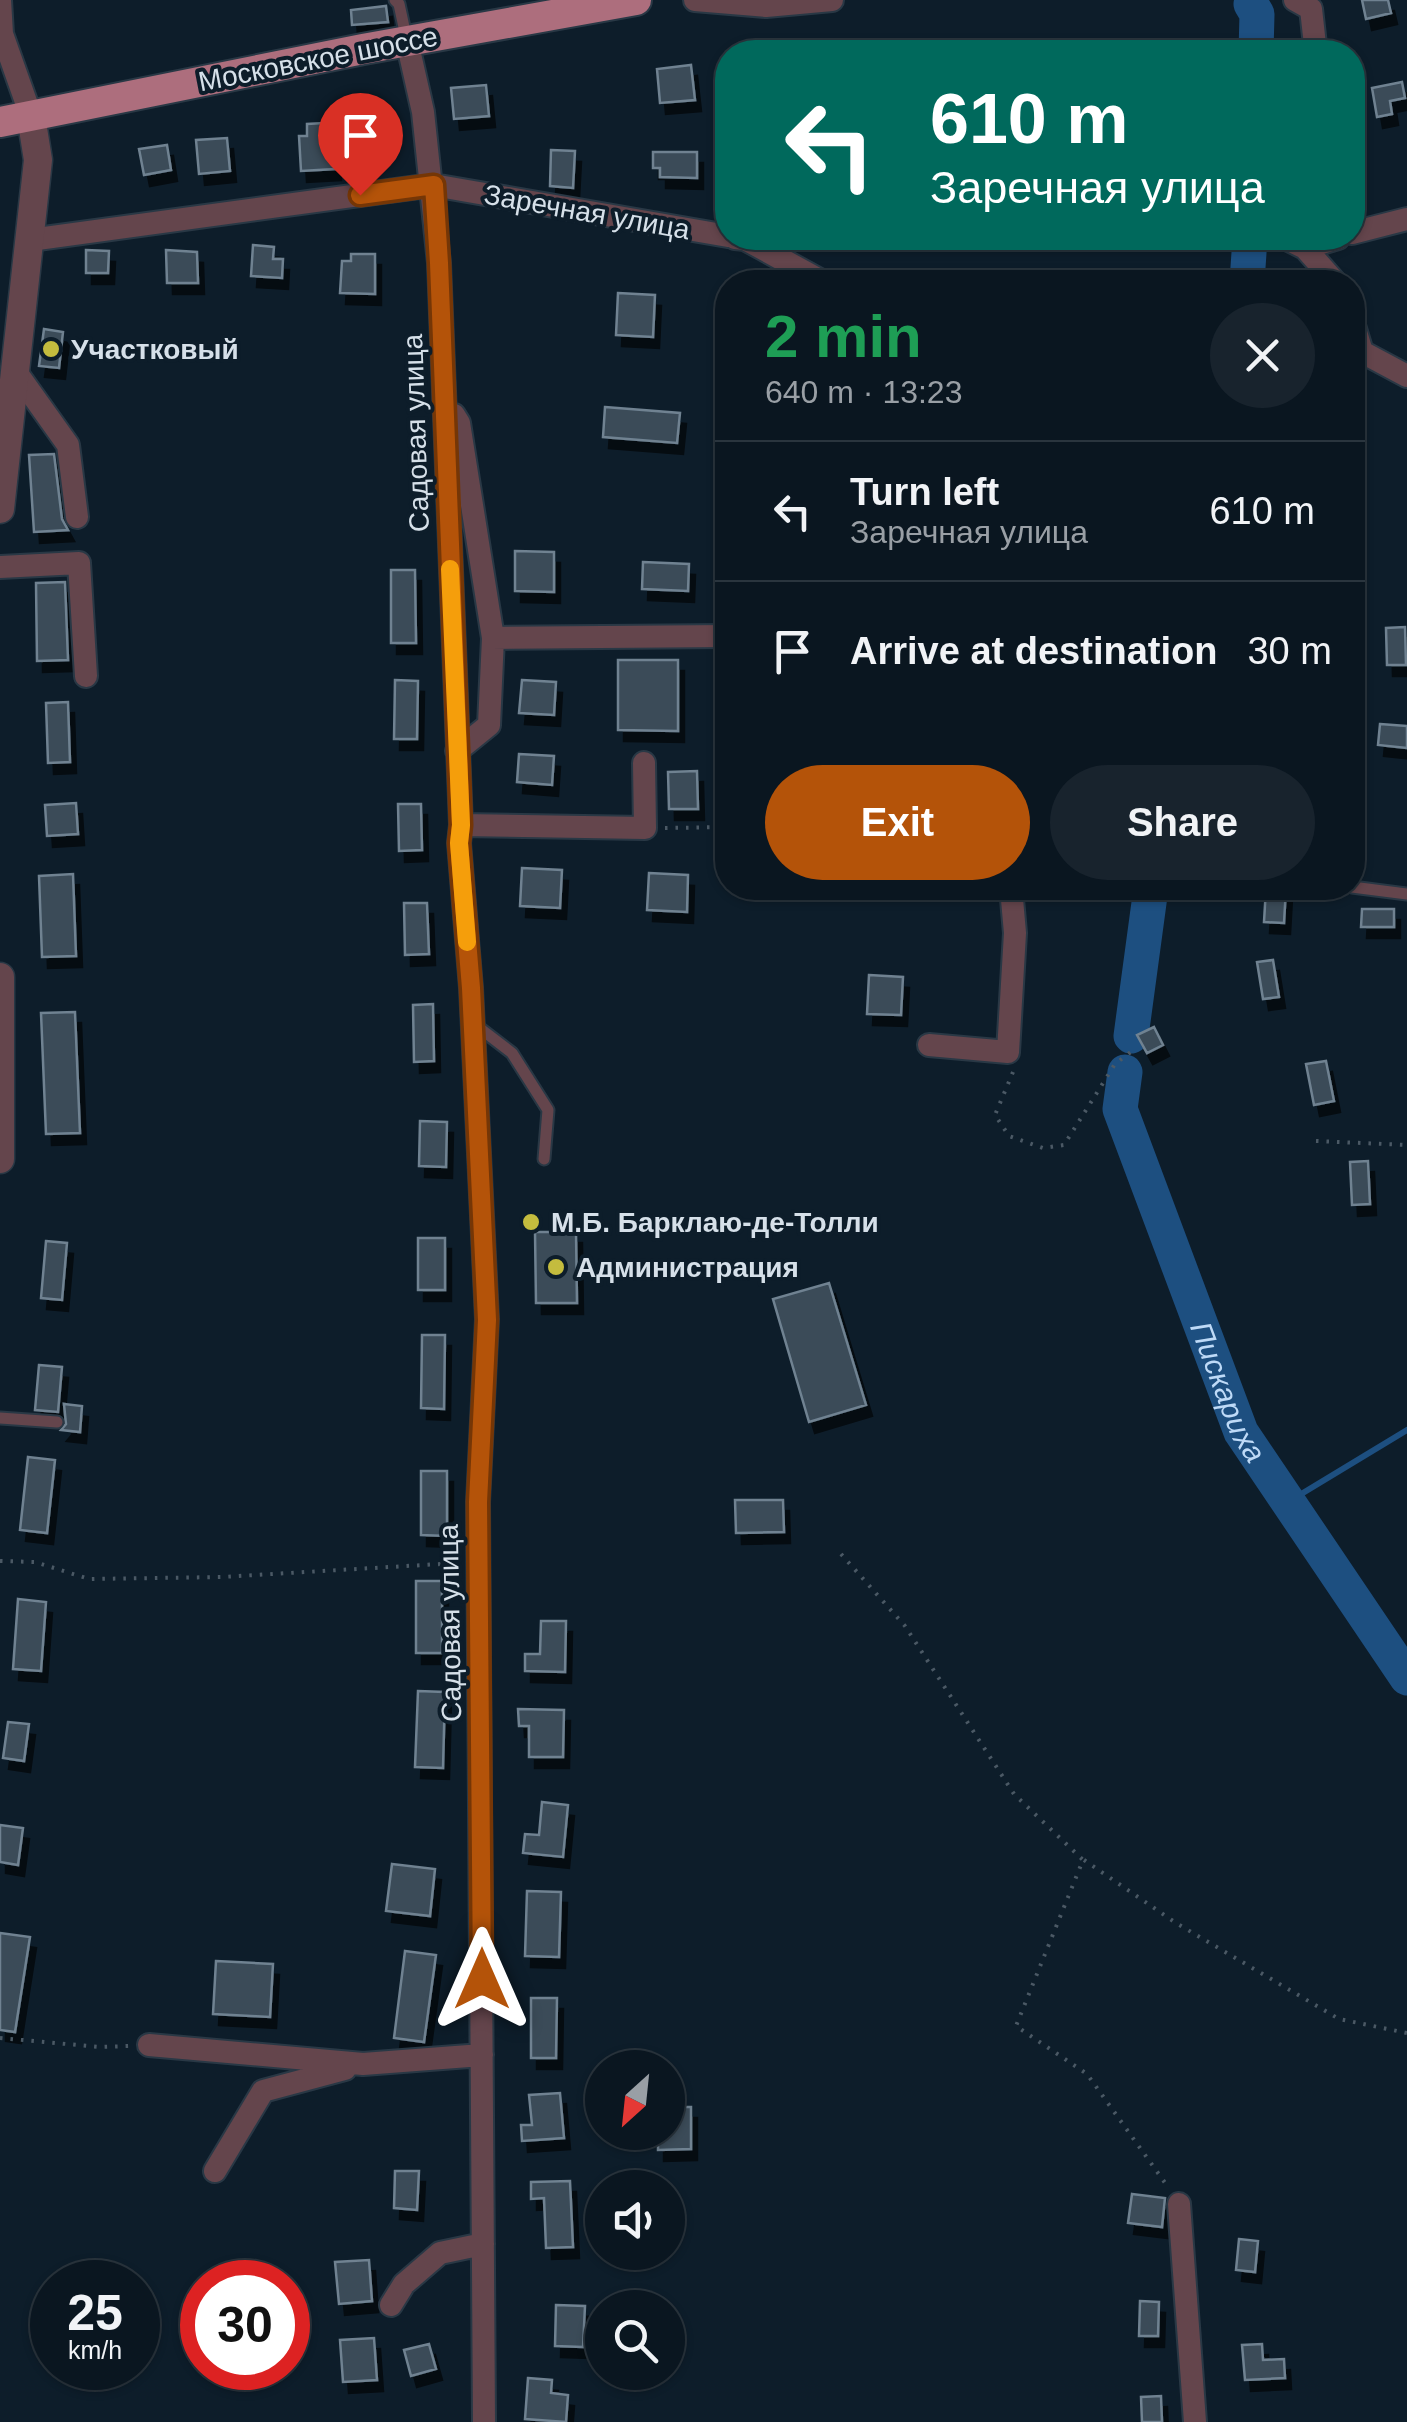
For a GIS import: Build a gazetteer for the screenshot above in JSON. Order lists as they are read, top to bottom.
{
  "streets": {
    "main road": ["Московское шоссе"],
    "street": ["Заречная улица", "Садовая улица"]
  },
  "crossings": [
    ["Московское шоссе", "Садовая улица"],
    ["Заречная улица", "Садовая улица"]
  ],
  "water": ["Пискариха"],
  "places": ["Участковый", "М.Б. Барклаю-де-Толли", "Администрация"],
  "north": "bottom left",
  "page": {
    "turn": ["610 m", "Заречная улица"],
    "heading": ["2 min", "640 m · 13:23"],
    "list": [
      {
        "name": "Turn left",
        "note": "Заречная улица",
        "value": "610 m"
      },
      {
        "name": "Arrive at destination",
        "value": "30 m"
      }
    ],
    "buttons": ["Exit", "Share"],
    "speed": "25 km/h",
    "limit": "30"
  }
}
